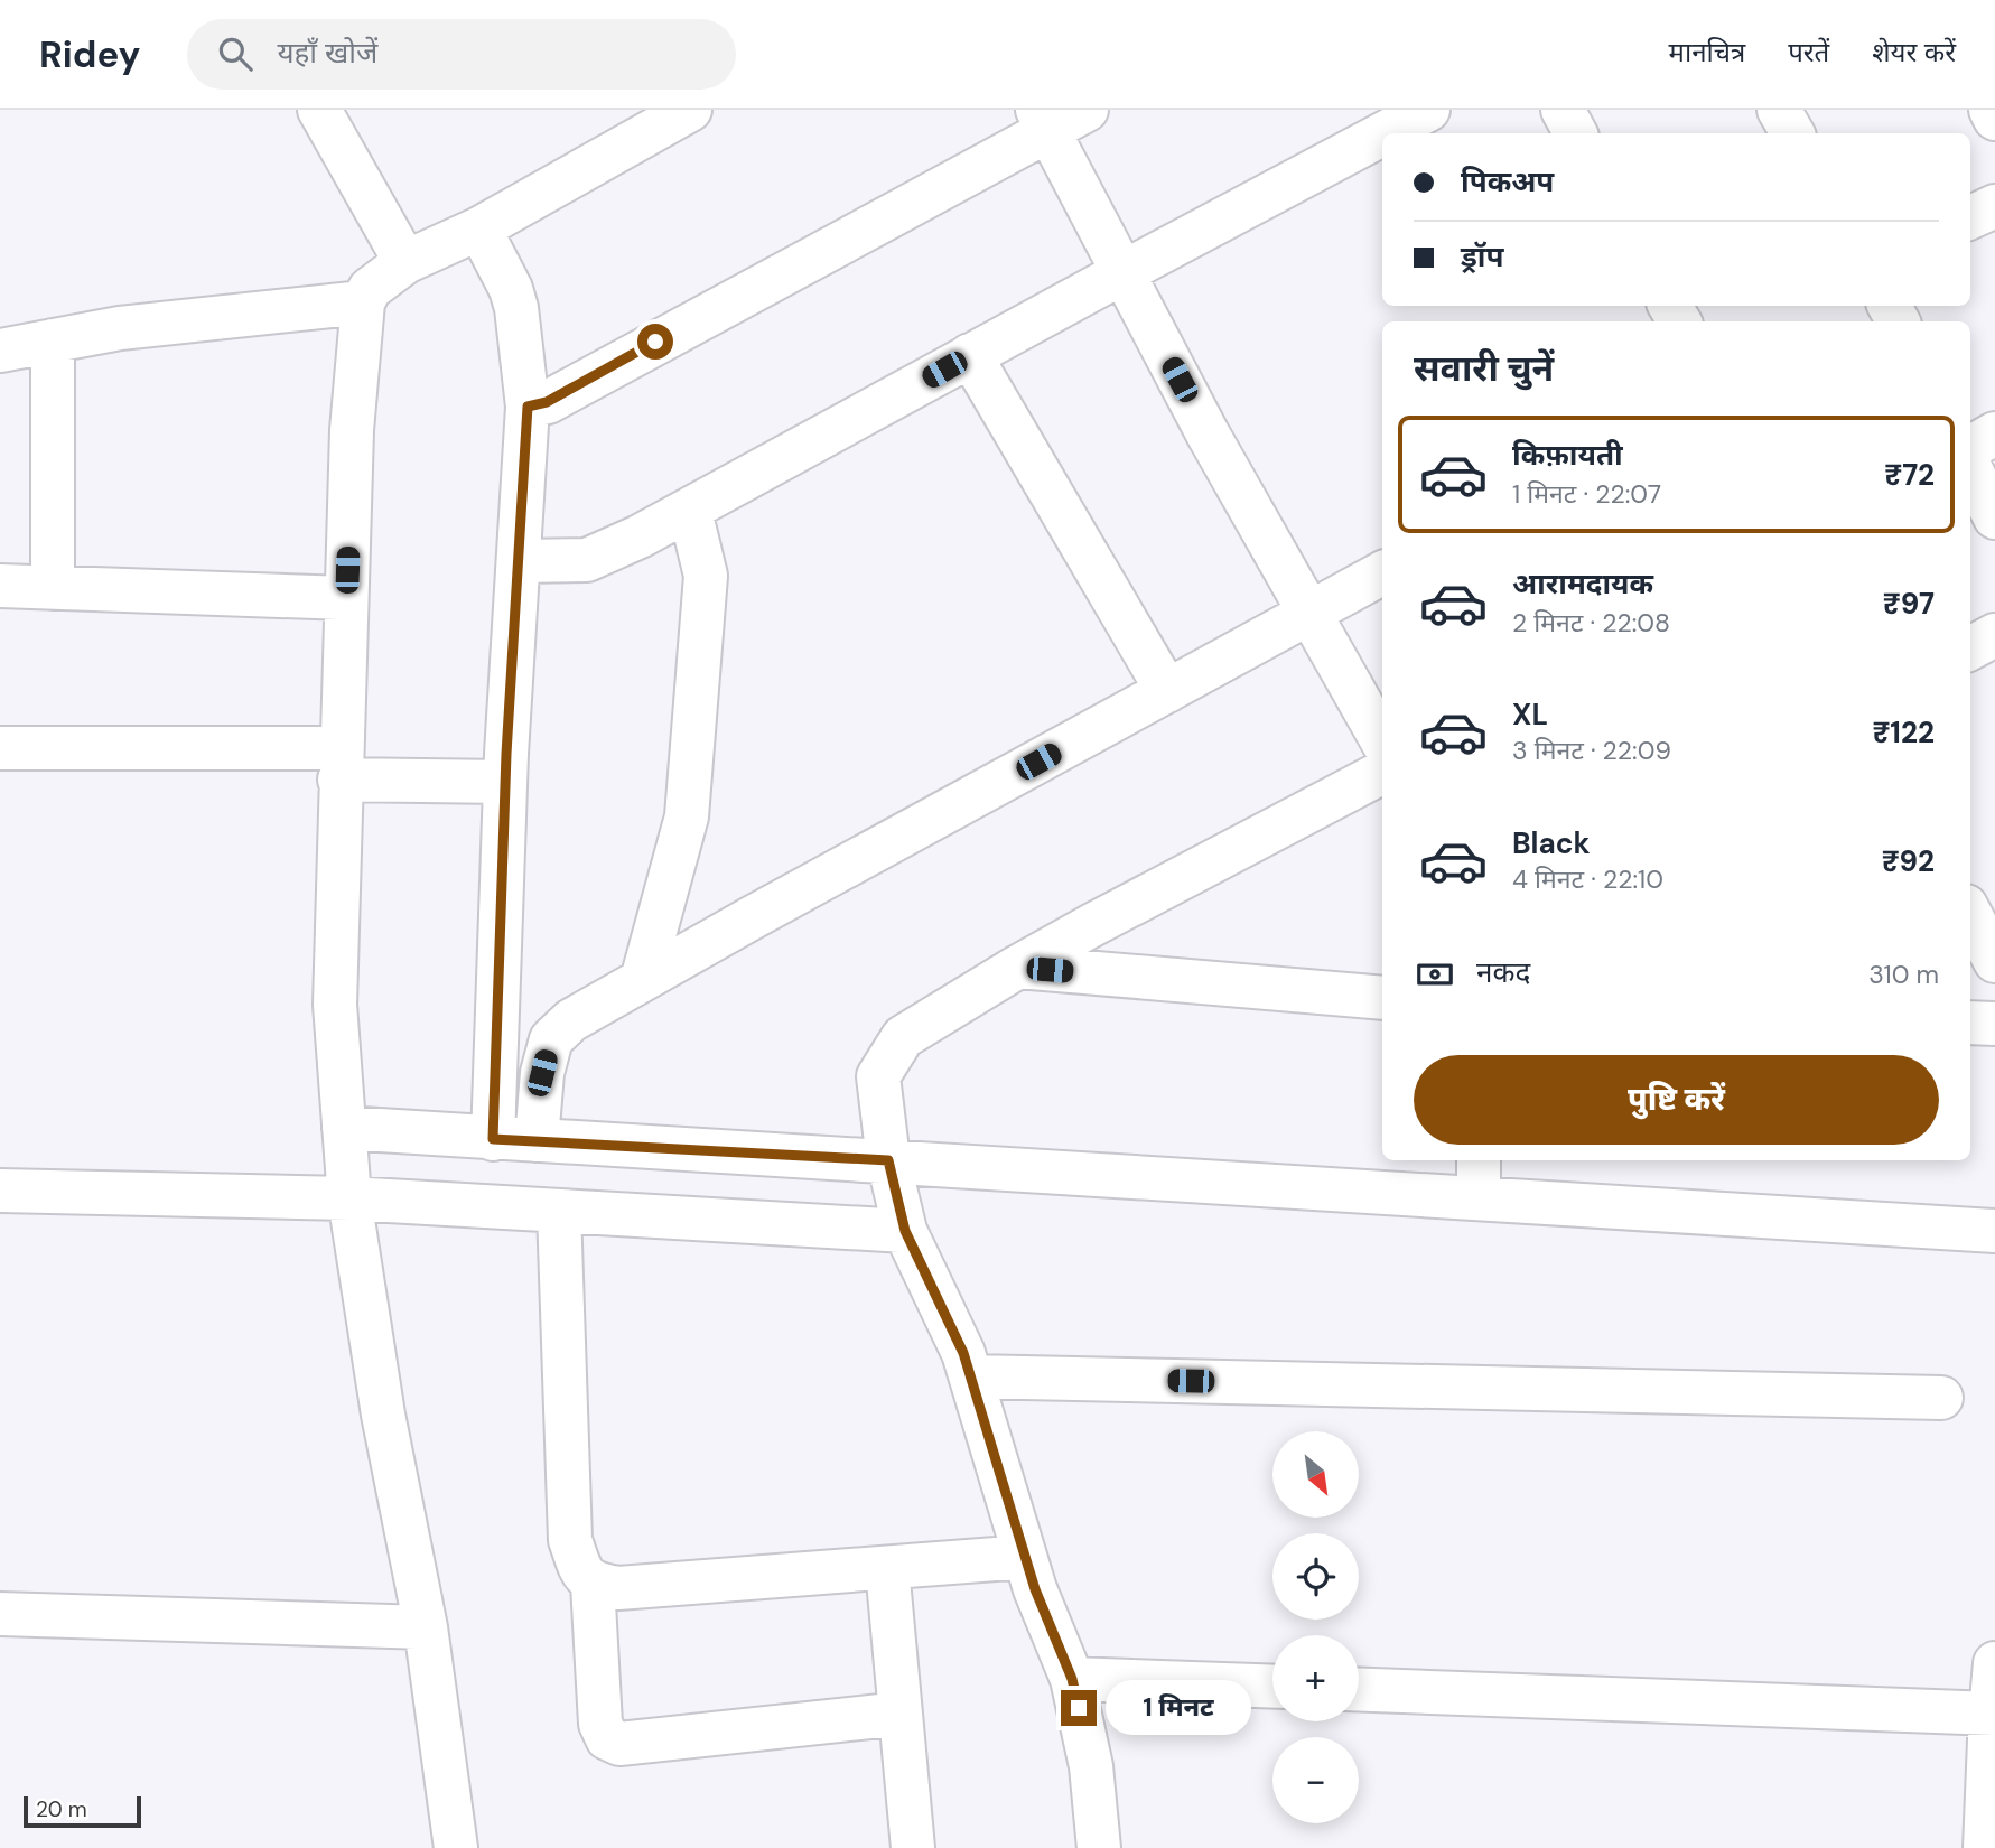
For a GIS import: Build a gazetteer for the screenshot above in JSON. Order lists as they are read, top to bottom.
{
  "scale_bar": "20 m",
  "north": "bottom right",
  "page": {
    "header": "Ridey",
    "search": "यहाँ खोजें",
    "nav": ["मानचित्र", "परतें", "शेयर करें"],
    "banner": ["पिकअप", "ड्रॉप"],
    "heading": "सवारी चुनें",
    "list": [
      {
        "name": "किफ़ायती",
        "note": "1 मिनट · 22:07",
        "value": "₹72"
      },
      {
        "name": "आरामदायक",
        "note": "2 मिनट · 22:08",
        "value": "₹97"
      },
      {
        "name": "XL",
        "note": "3 मिनट · 22:09",
        "value": "₹122"
      },
      {
        "name": "Black",
        "note": "4 मिनट · 22:10",
        "value": "₹92"
      }
    ],
    "pay": ["नकद", "310 m"],
    "buttons": "पुष्टि करें",
    "map_buttons": ["+", "−"],
    "bubble": "1 मिनट",
    "scale": "20 m"
  }
}
